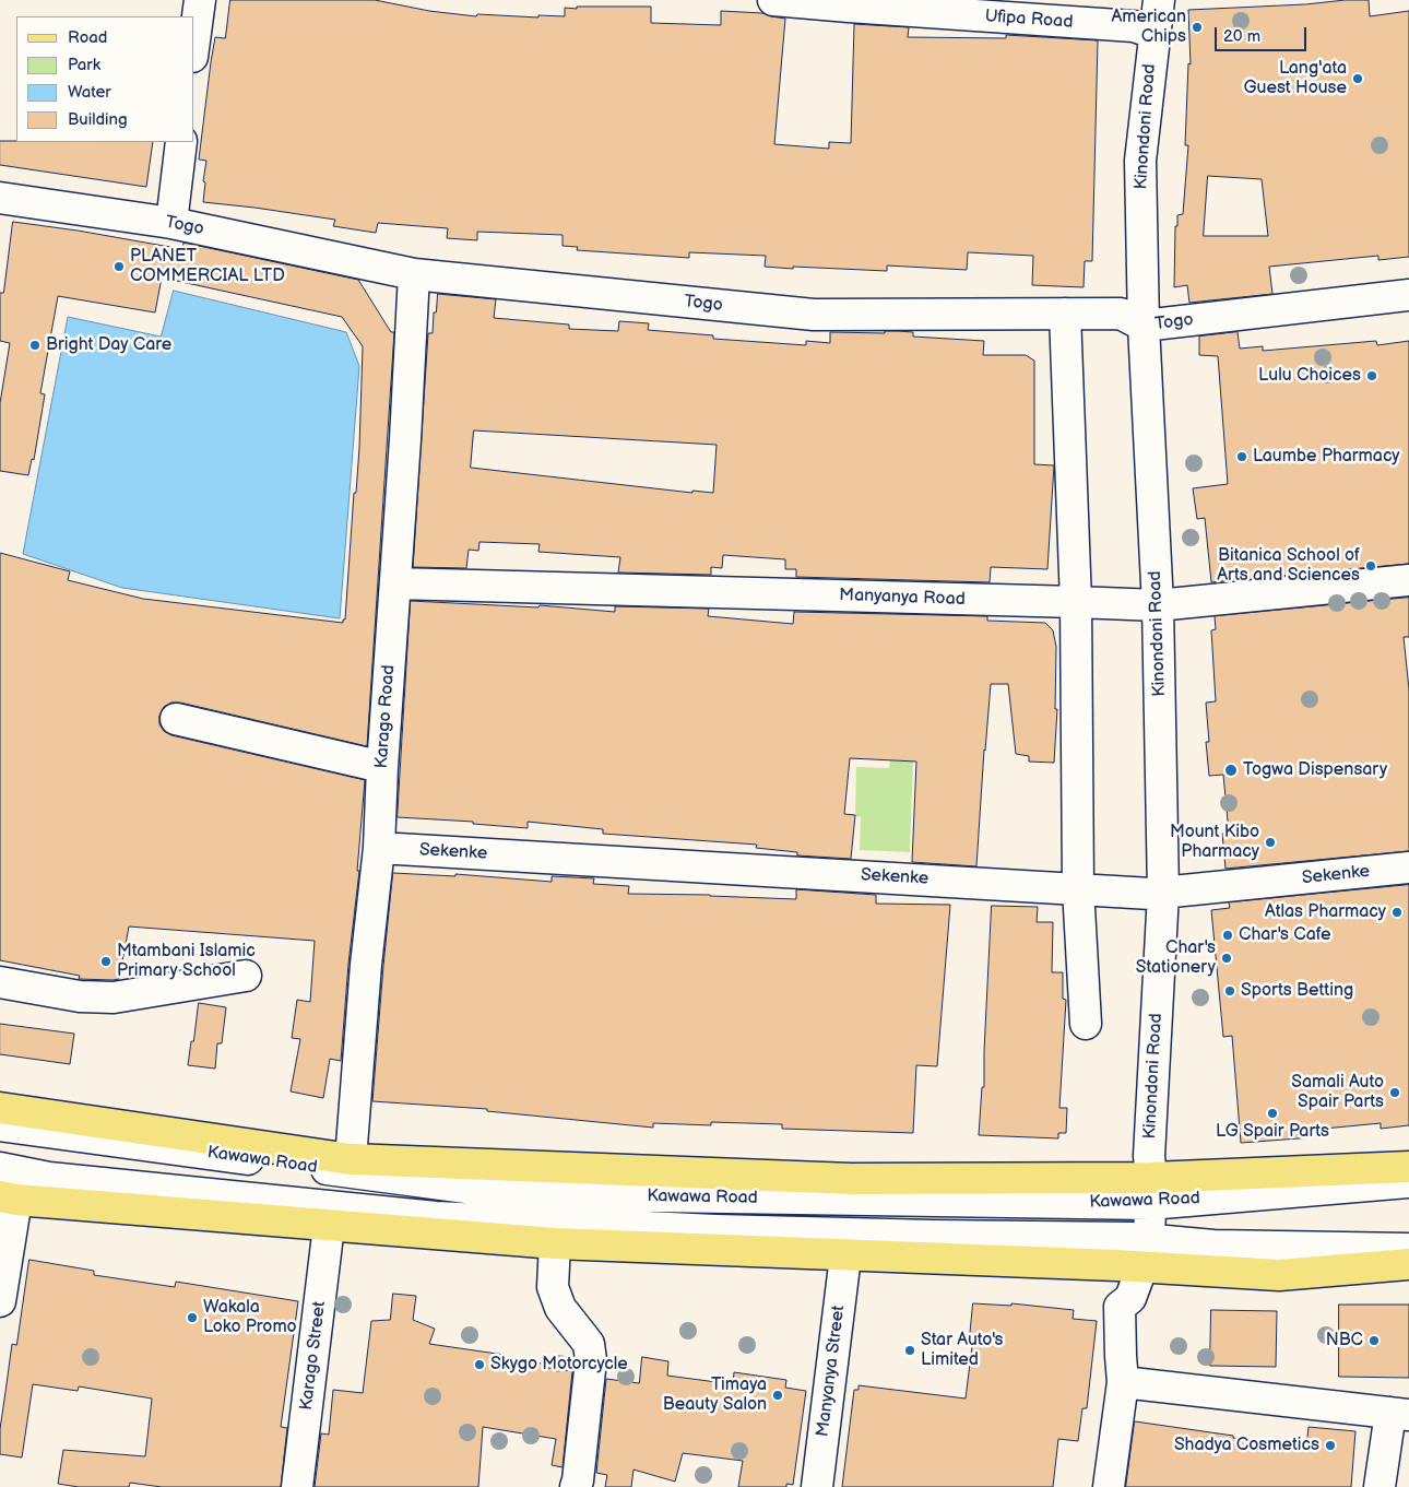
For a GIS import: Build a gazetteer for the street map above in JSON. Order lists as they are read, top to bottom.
{
  "streets": {
    "main road": ["Kawawa Road"],
    "street": [
      "Ufipa Road",
      "Kinondoni Road",
      "Togo",
      "Manyanya Road",
      "Karago Road",
      "Sekenke",
      "Karago Street",
      "Manyanya Street"
    ]
  },
  "crossings": [
    ["Ufipa Road", "Kinondoni Road"],
    ["Kinondoni Road", "Togo"],
    ["Kinondoni Road", "Manyanya Road"],
    ["Kinondoni Road", "Sekenke"],
    ["Kinondoni Road", "Kawawa Road"],
    ["Togo", "Karago Road"],
    ["Manyanya Road", "Karago Road"],
    ["Karago Road", "Sekenke"],
    ["Karago Road", "Kawawa Road"],
    ["Kawawa Road", "Karago Street"],
    ["Kawawa Road", "Manyanya Street"]
  ],
  "places": [
    "American Chips",
    "Lang'ata Guest House",
    "PLANET COMMERCIAL LTD",
    "Bright Day Care",
    "Lulu Choices",
    "Laumbe Pharmacy",
    "Bitanica School of Arts and Sciences",
    "Togwa Dispensary",
    "Mount Kibo Pharmacy",
    "Atlas Pharmacy",
    "Char's Cafe",
    "Char's Stationery",
    "Mtambani Islamic Primary School",
    "Sports Betting",
    "Samali Auto Spair Parts",
    "LG Spair Parts",
    "Wakala Loko Promo",
    "NBC",
    "Star Auto's Limited",
    "Skygo Motorcycle",
    "Timaya Beauty Salon",
    "Shadya Cosmetics"
  ],
  "legend": [
    "Road",
    "Park",
    "Water",
    "Building"
  ],
  "scale_bar": "20 m"
}
